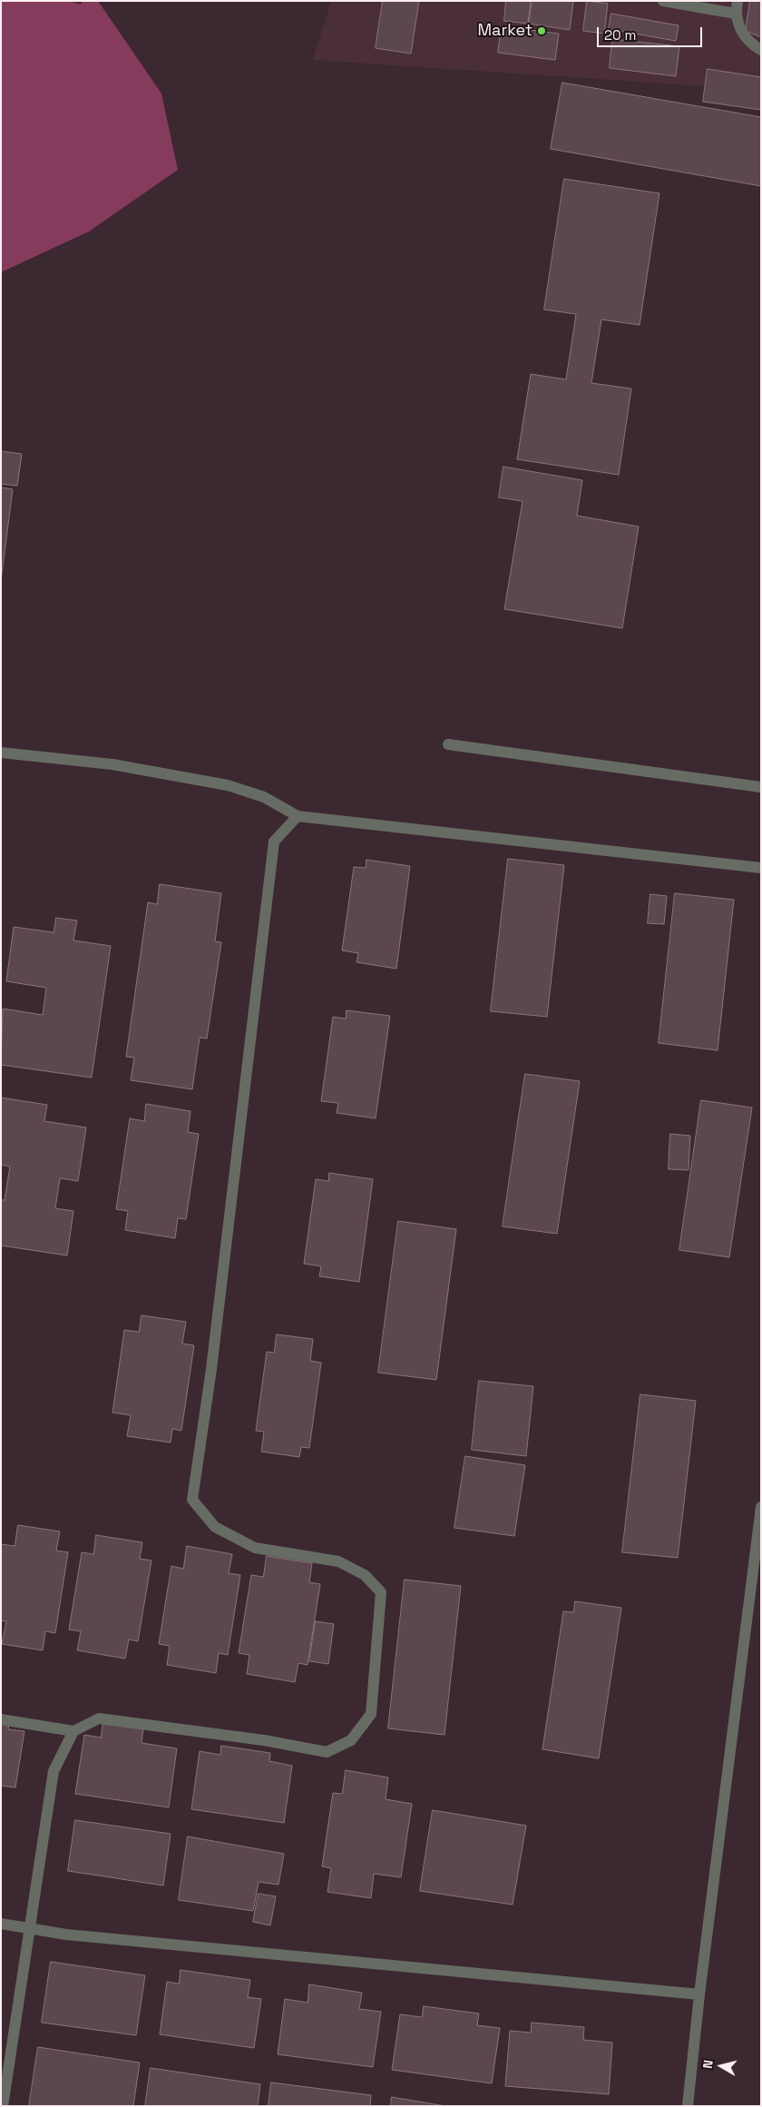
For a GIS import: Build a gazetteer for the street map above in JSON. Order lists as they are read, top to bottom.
{
  "places": ["Market"],
  "scale_bar": "20 m",
  "north": "left"
}
